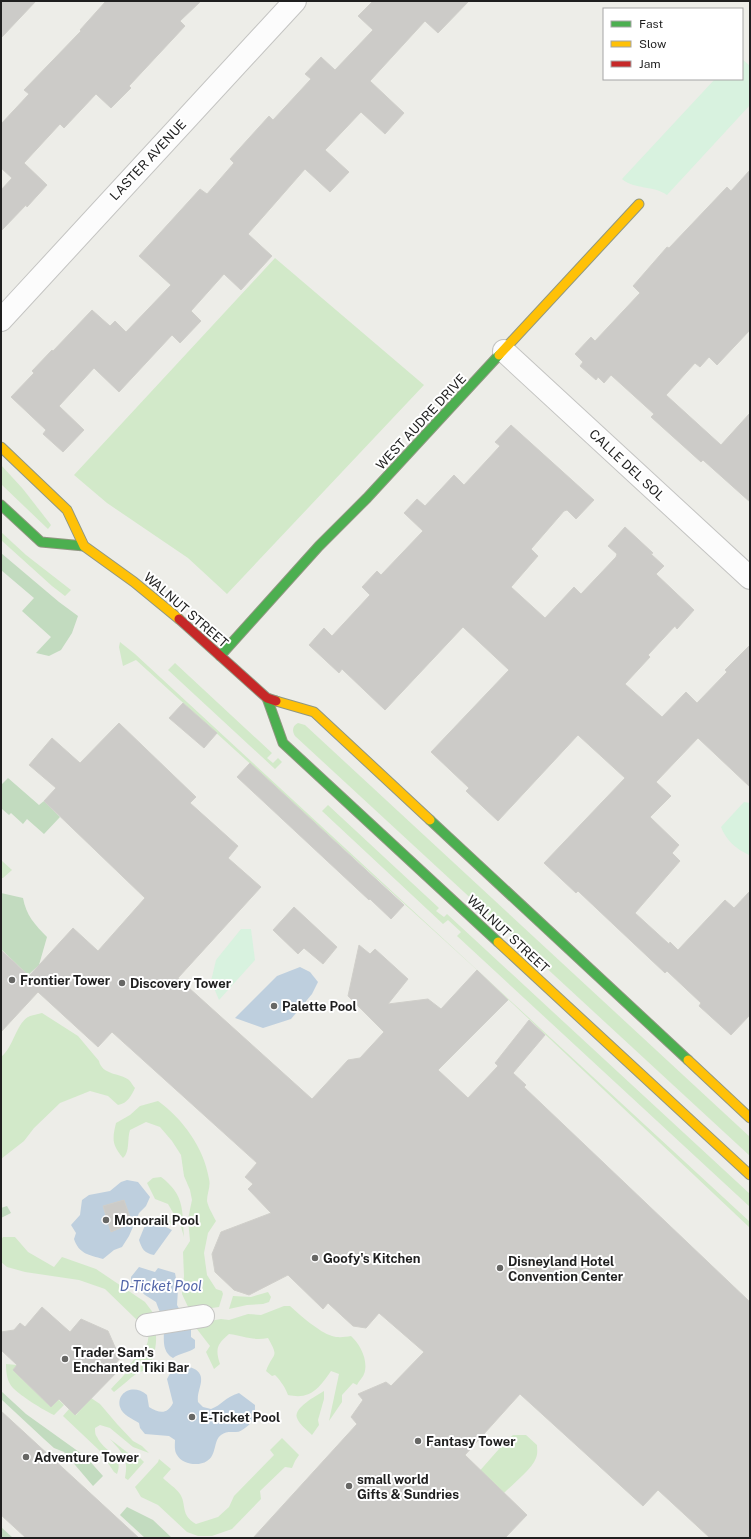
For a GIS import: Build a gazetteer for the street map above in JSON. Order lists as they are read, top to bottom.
{
  "streets": {
    "street": [
      "LASTER AVENUE",
      "WEST AUDRE DRIVE",
      "CALLE DEL SOL",
      "WALNUT STREET"
    ]
  },
  "crossings": [
    ["WEST AUDRE DRIVE", "CALLE DEL SOL"],
    ["WEST AUDRE DRIVE", "WALNUT STREET"]
  ],
  "water": ["D-Ticket Pool"],
  "places": [
    "Frontier Tower",
    "Discovery Tower",
    "Palette Pool",
    "Monorail Pool",
    "Goofy's Kitchen",
    "Disneyland Hotel Convention Center",
    "Trader Sam's Enchanted Tiki Bar",
    "E-Ticket Pool",
    "Fantasy Tower",
    "Adventure Tower",
    "small world Gifts & Sundries"
  ],
  "legend": ["Fast", "Slow", "Jam"]
}
